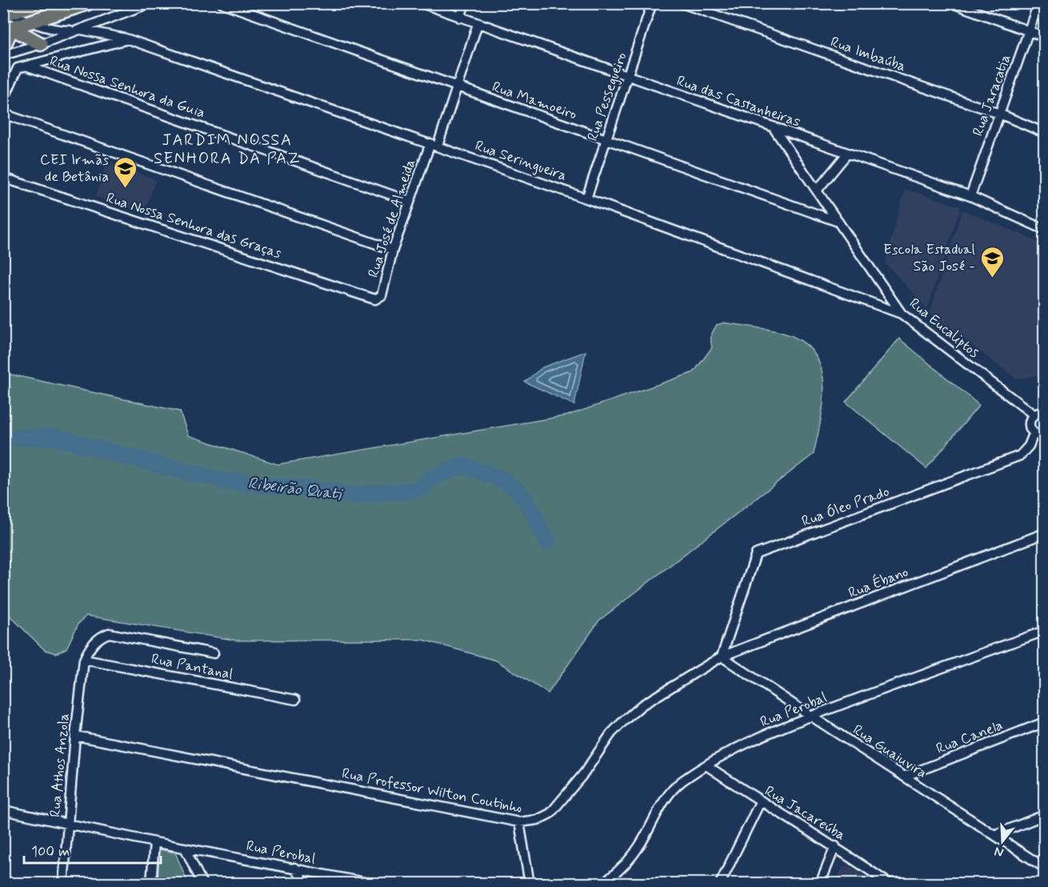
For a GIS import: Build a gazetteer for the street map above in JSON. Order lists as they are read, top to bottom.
{
  "streets": {
    "street": [
      "Rua Imbaúba",
      "Rua Nossa Senhora da Guia",
      "Rua Jaracatia",
      "Rua Pessegueiro",
      "Rua Mamoeiro",
      "Rua das Castanheiras",
      "Rua Seringueira",
      "Rua José de Almeida",
      "Rua Nossa Senhora das Graças",
      "Rua Eucaliptos",
      "Rua Óleo Prado",
      "Rua Ébano",
      "Rua Pantanal",
      "Rua Perobal",
      "Rua Canela",
      "Rua Guaiuvira",
      "Rua Athos Anzola",
      "Rua Professor Wilton Coutinho",
      "Rua Jacareúba"
    ]
  },
  "crossings": [
    ["Rua Imbaúba", "Rua Jaracatia"],
    ["Rua Nossa Senhora da Guia", "Rua José de Almeida"],
    ["Rua Jaracatia", "Rua das Castanheiras"],
    ["Rua Pessegueiro", "Rua Mamoeiro"],
    ["Rua Pessegueiro", "Rua das Castanheiras"],
    ["Rua Pessegueiro", "Rua Seringueira"],
    ["Rua Mamoeiro", "Rua José de Almeida"],
    ["Rua Mamoeiro", "Rua Eucaliptos"],
    ["Rua das Castanheiras", "Rua José de Almeida"],
    ["Rua das Castanheiras", "Rua Eucaliptos"],
    ["Rua Seringueira", "Rua José de Almeida"],
    ["Rua Seringueira", "Rua Eucaliptos"],
    ["Rua José de Almeida", "Rua Nossa Senhora das Graças"],
    ["Rua Óleo Prado", "Rua Ébano"],
    ["Rua Óleo Prado", "Rua Guaiuvira"],
    ["Rua Óleo Prado", "Rua Professor Wilton Coutinho"],
    ["Rua Ébano", "Rua Guaiuvira"],
    ["Rua Ébano", "Rua Professor Wilton Coutinho"],
    ["Rua Pantanal", "Rua Athos Anzola"],
    ["Rua Perobal", "Rua Guaiuvira"],
    ["Rua Perobal", "Rua Athos Anzola"],
    ["Rua Perobal", "Rua Jacareúba"],
    ["Rua Canela", "Rua Guaiuvira"],
    ["Rua Guaiuvira", "Rua Professor Wilton Coutinho"],
    ["Rua Athos Anzola", "Rua Professor Wilton Coutinho"]
  ],
  "districts": ["JARDIM NOSSA SENHORA DA PAZ"],
  "water": ["Ribeirão Quati"],
  "places": {
    "school or university": ["CEI Irmãs de Betânia", "Escola Estadual São José -"]
  },
  "scale_bar": "100 m",
  "north": "bottom"
}
